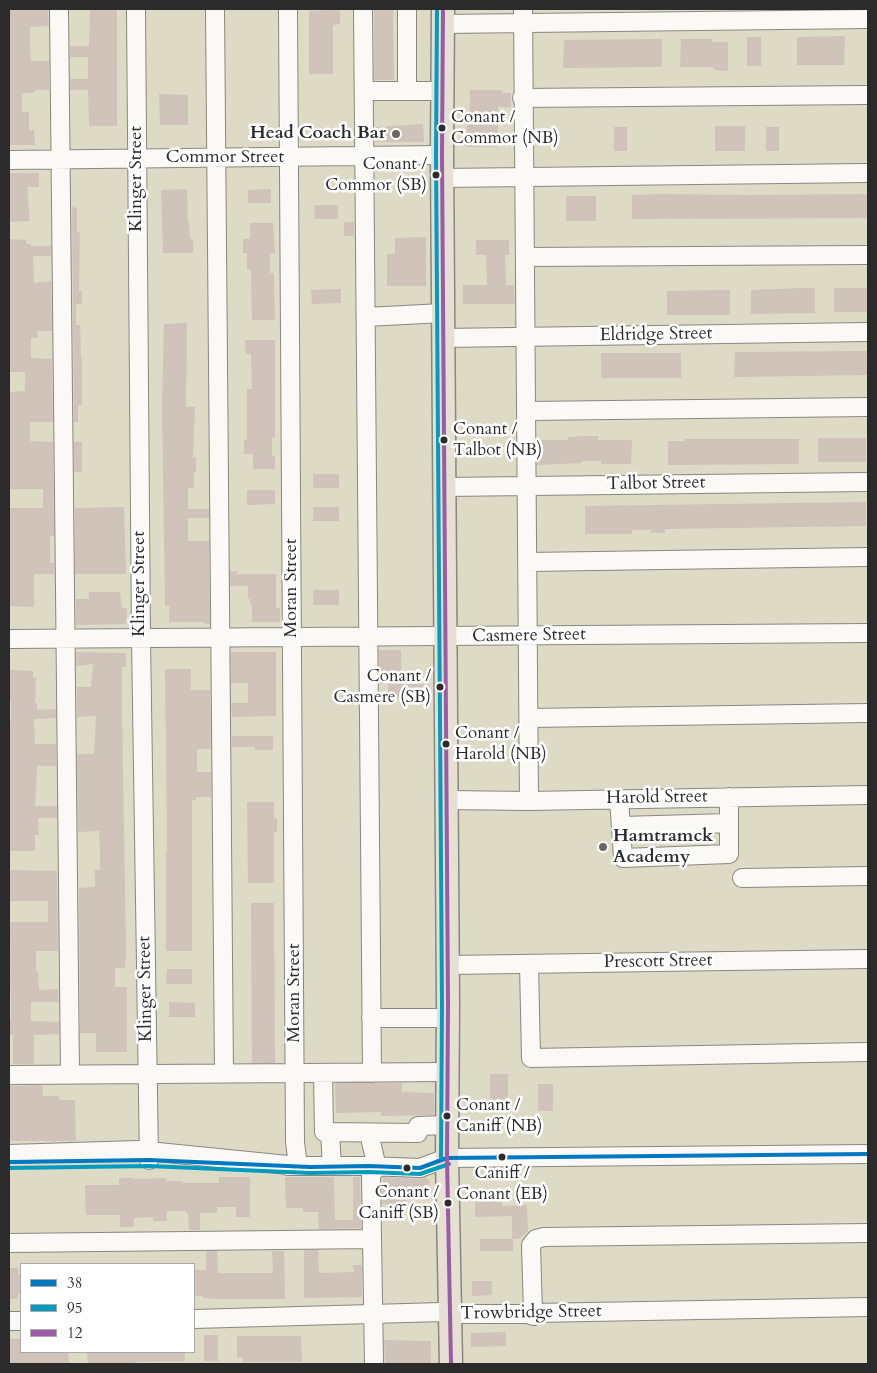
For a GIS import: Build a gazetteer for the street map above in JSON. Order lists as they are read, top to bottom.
{
  "streets": {
    "street": [
      "Commor Street",
      "Klinger Street",
      "Eldridge Street",
      "Talbot Street",
      "Moran Street",
      "Casmere Street",
      "Harold Street",
      "Prescott Street",
      "Trowbridge Street"
    ]
  },
  "crossings": [
    ["Commor Street", "Klinger Street"],
    ["Commor Street", "Moran Street"],
    ["Klinger Street", "Casmere Street"],
    ["Moran Street", "Casmere Street"]
  ],
  "places": [
    "Conant / Commor (NB)",
    "Head Coach Bar",
    "Conant / Commor (SB)",
    "Conant / Talbot (NB)",
    "Conant / Casmere (SB)",
    "Conant / Harold (NB)",
    "Hamtramck Academy",
    "Conant / Caniff (NB)",
    "Caniff / Conant (EB)",
    "Conant / Caniff (SB)"
  ],
  "lines": ["transit line 95", "transit line 12", "transit line 38"],
  "legend": ["38", "95", "12"]
}
